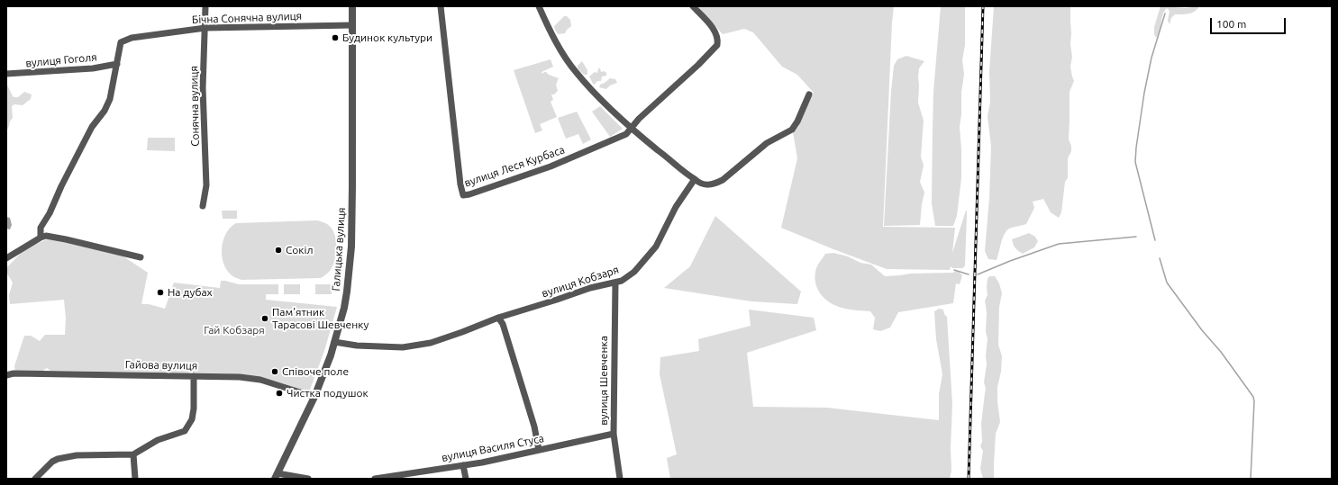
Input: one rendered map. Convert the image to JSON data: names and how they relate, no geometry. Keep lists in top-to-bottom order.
{
  "streets": {
    "street": [
      "Бічна Сонячна вулиця",
      "вулиця Гоголя",
      "Сонячна вулиця",
      "вулиця Леся Курбаса",
      "Галицька вулиця",
      "вулиця Кобзаря",
      "Гайова вулиця",
      "вулиця Шевченка",
      "вулиця Василя Стуса"
    ]
  },
  "crossings": [
    ["Бічна Сонячна вулиця", "вулиця Гоголя"],
    ["Бічна Сонячна вулиця", "Сонячна вулиця"],
    ["Бічна Сонячна вулиця", "Галицька вулиця"],
    ["Галицька вулиця", "вулиця Кобзаря"],
    ["Галицька вулиця", "Гайова вулиця"],
    ["вулиця Кобзаря", "вулиця Шевченка"],
    ["вулиця Шевченка", "вулиця Василя Стуса"]
  ],
  "parks": ["Гай Кобзаря"],
  "places": [
    "Будинок культури",
    "Сокіл",
    "На дубах",
    "Пам'ятник Тарасові Шевченку",
    "Співоче поле",
    "Чистка подушок"
  ],
  "scale_bar": "100 m"
}
